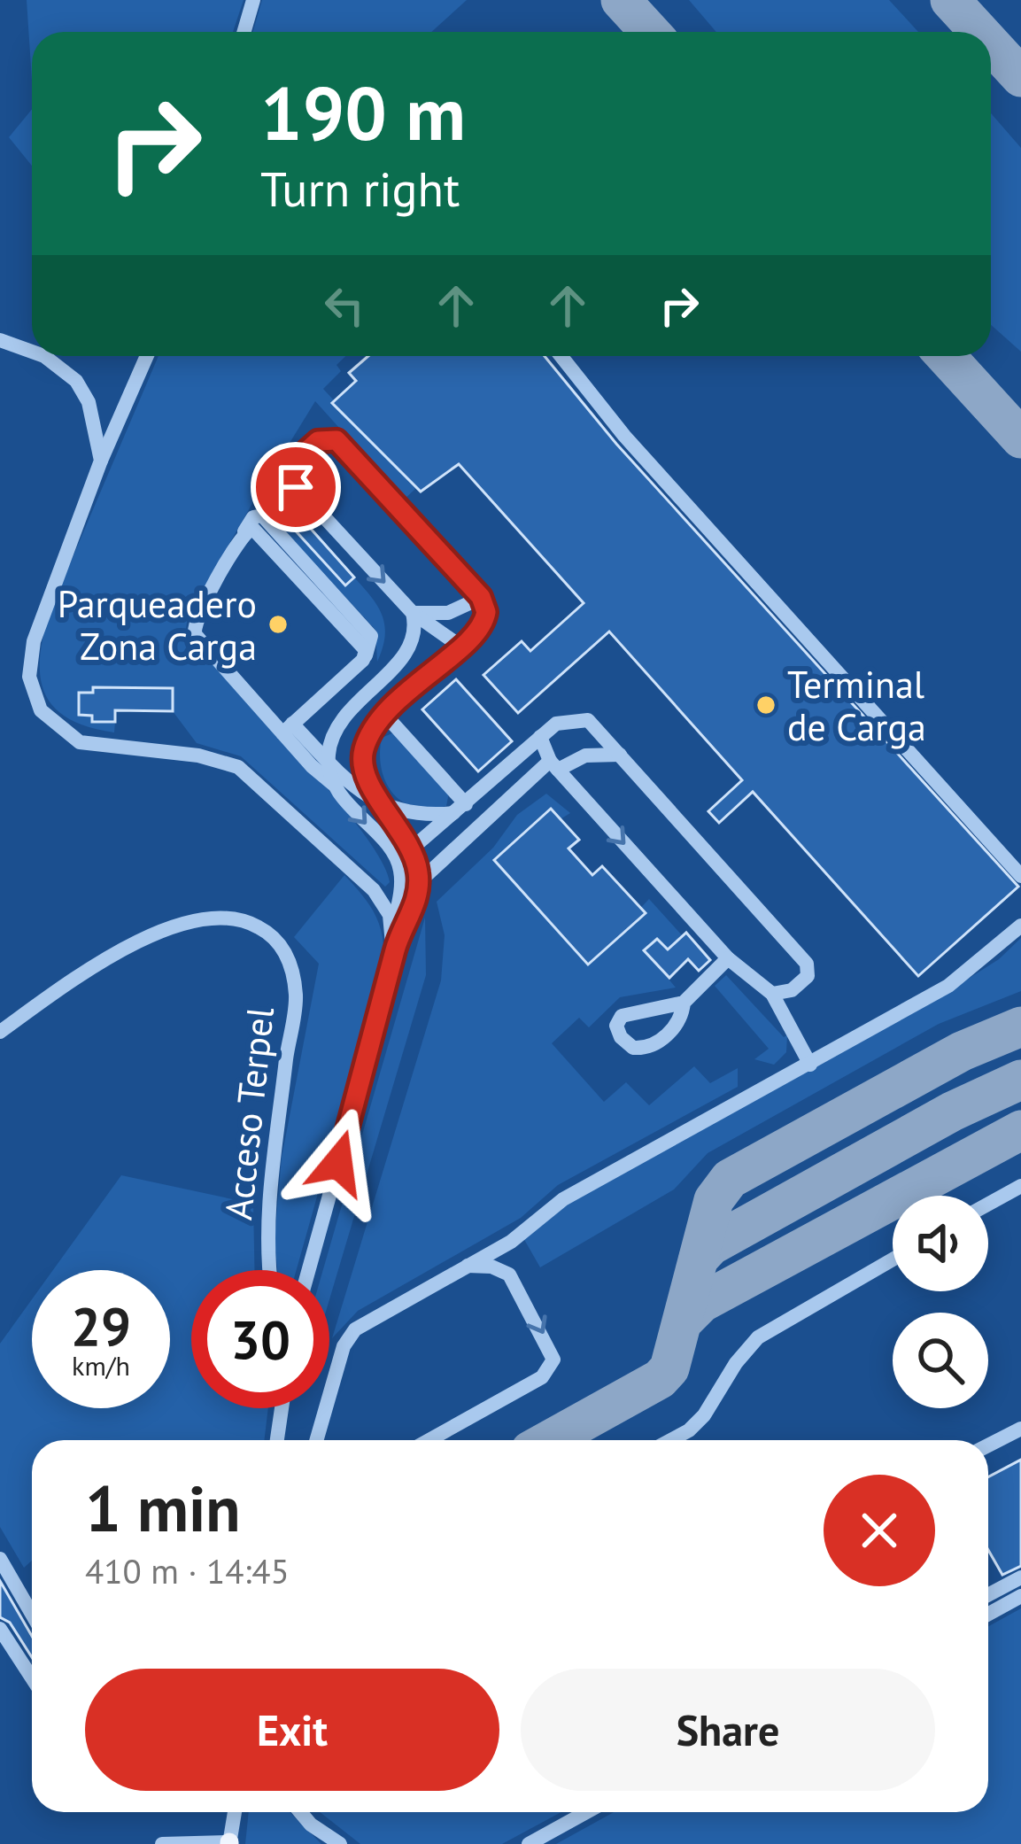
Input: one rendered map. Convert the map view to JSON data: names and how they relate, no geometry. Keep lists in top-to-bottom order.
{
  "streets": {
    "street": ["Acceso Terpel"]
  },
  "places": ["Parqueadero Zona Carga", "Terminal de Carga"],
  "page": {
    "turn": ["190 m", "Turn right"],
    "speed": "29 km/h",
    "limit": "30",
    "heading": ["1 min", "410 m · 14:45"],
    "buttons": ["Exit", "Share"]
  }
}
